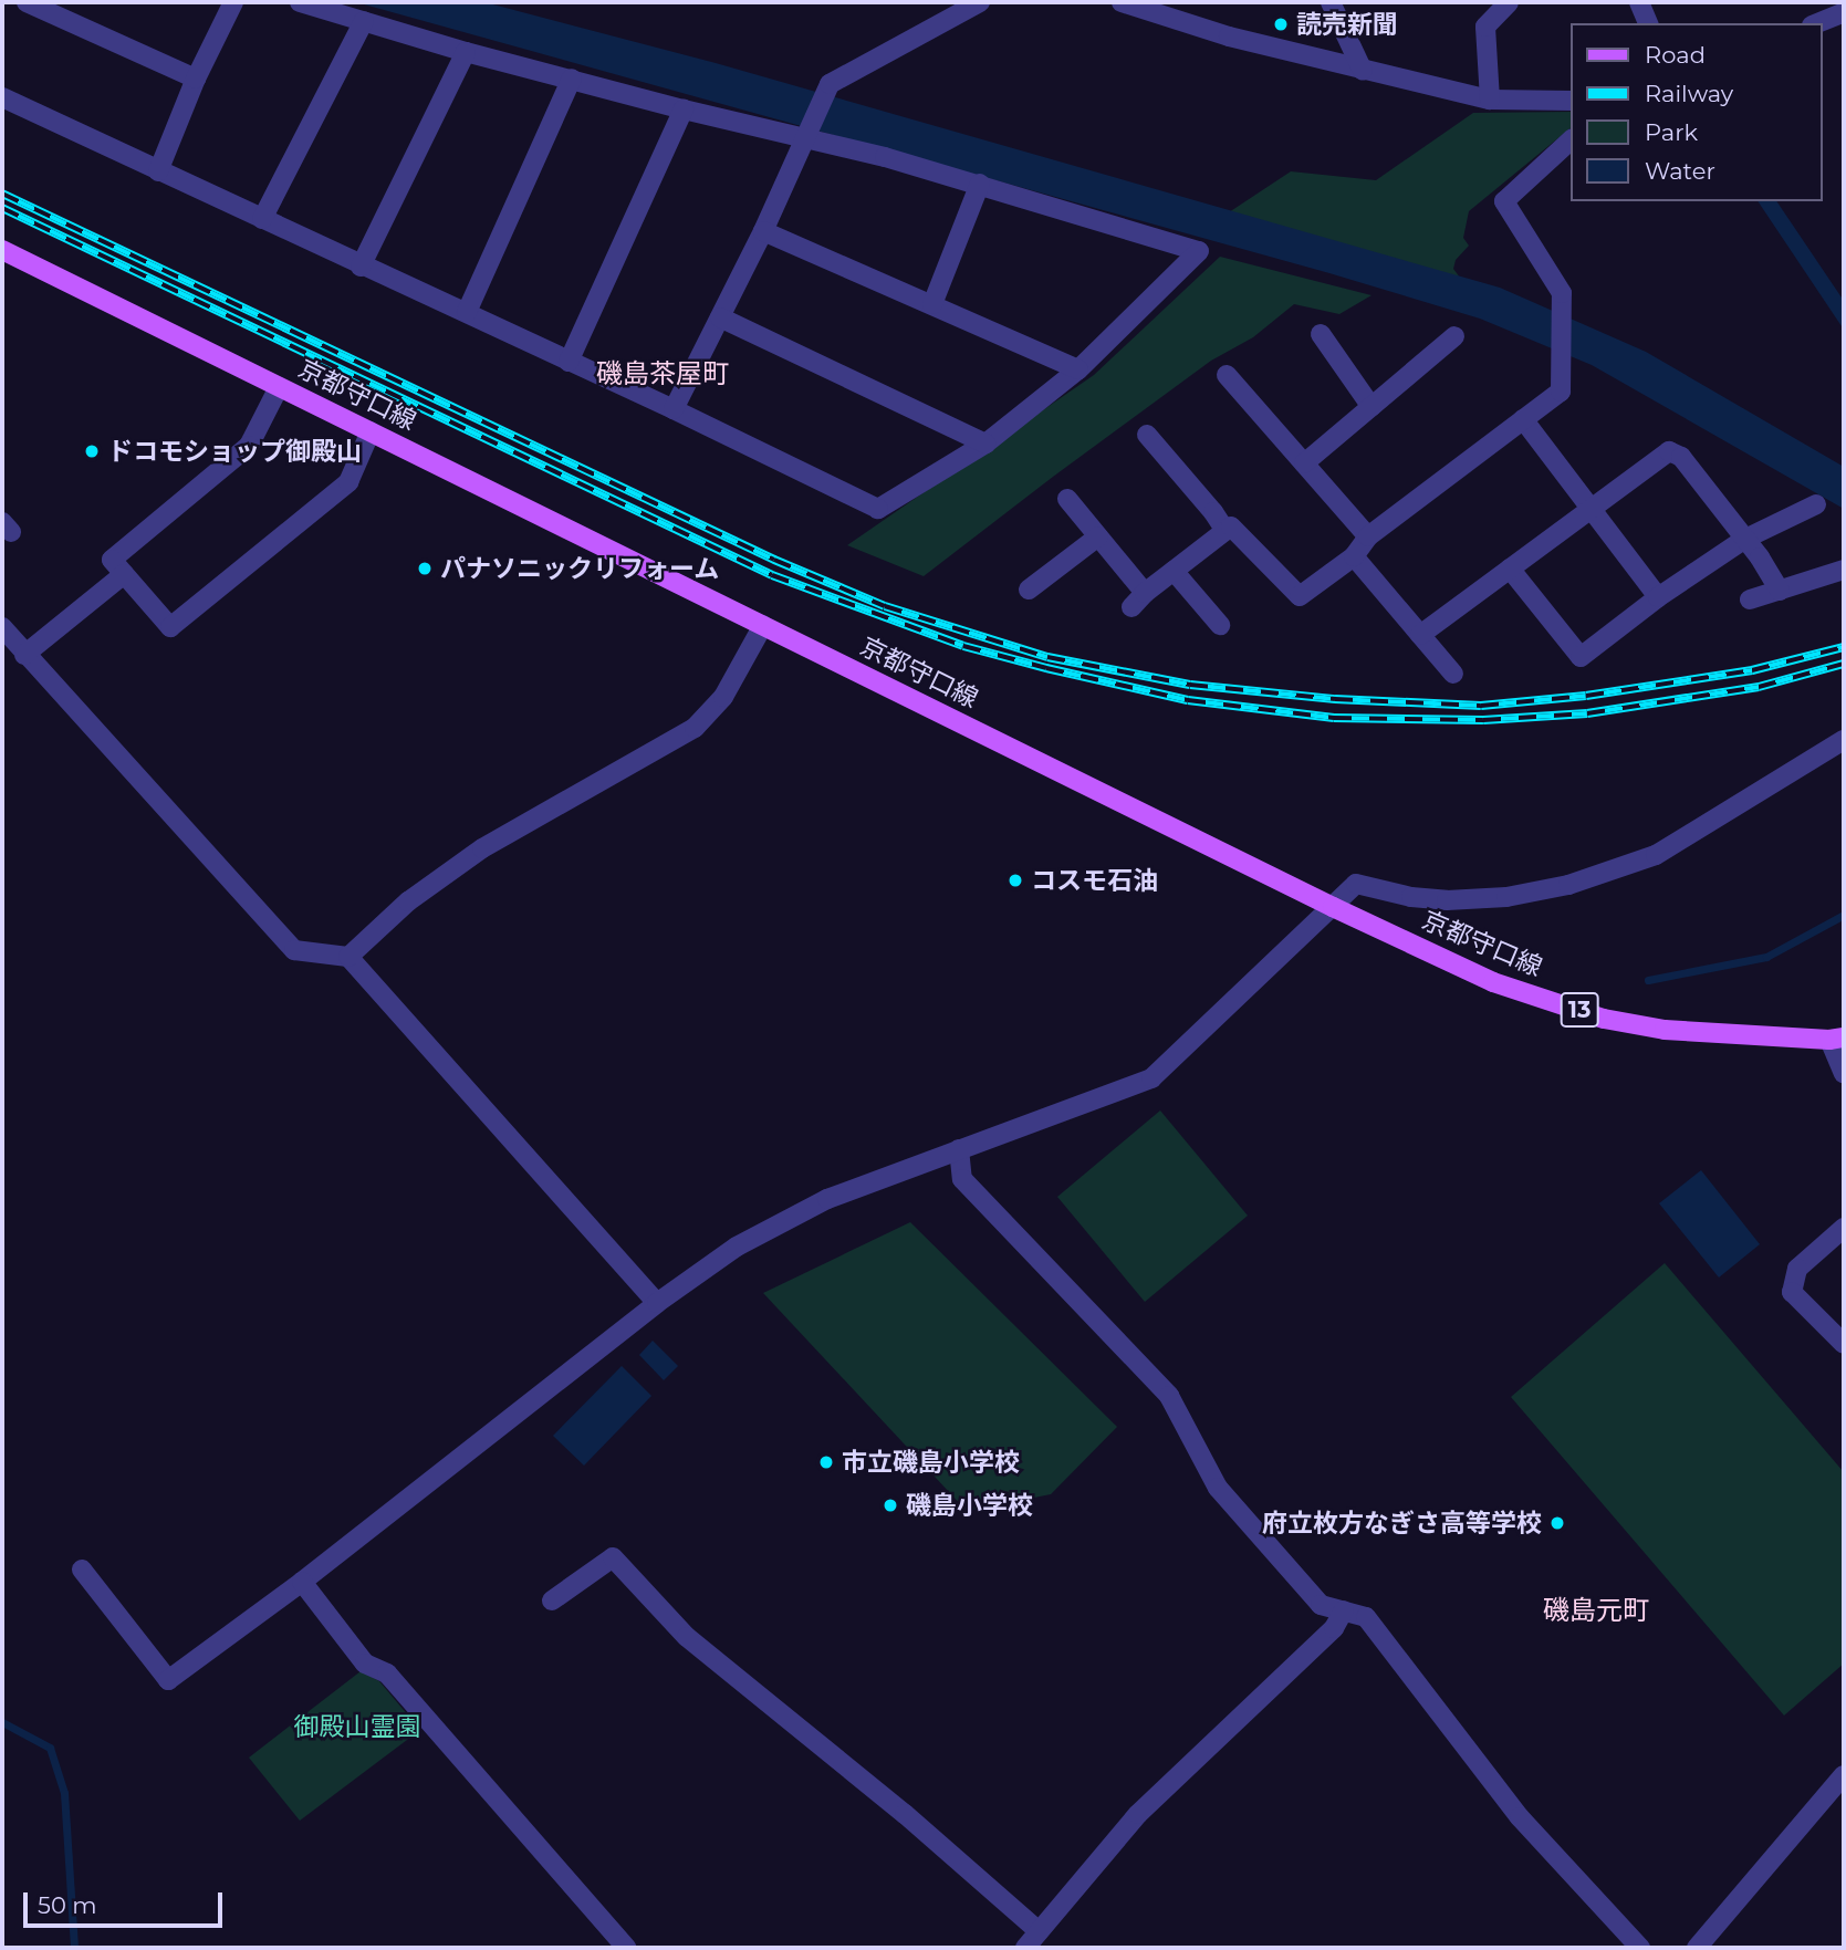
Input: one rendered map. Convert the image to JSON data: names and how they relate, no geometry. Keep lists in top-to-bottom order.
{
  "streets": {
    "main road": ["京都守口線", "13"]
  },
  "districts": ["磯島茶屋町", "磯島元町"],
  "parks": ["御殿山霊園"],
  "places": [
    "読売新聞",
    "ドコモショップ御殿山",
    "パナソニックリフォーム",
    "コスモ石油",
    "市立磯島小学校",
    "磯島小学校",
    "府立枚方なぎさ高等学校"
  ],
  "legend": [
    "Road",
    "Railway",
    "Park",
    "Water"
  ],
  "scale_bar": "50 m"
}
